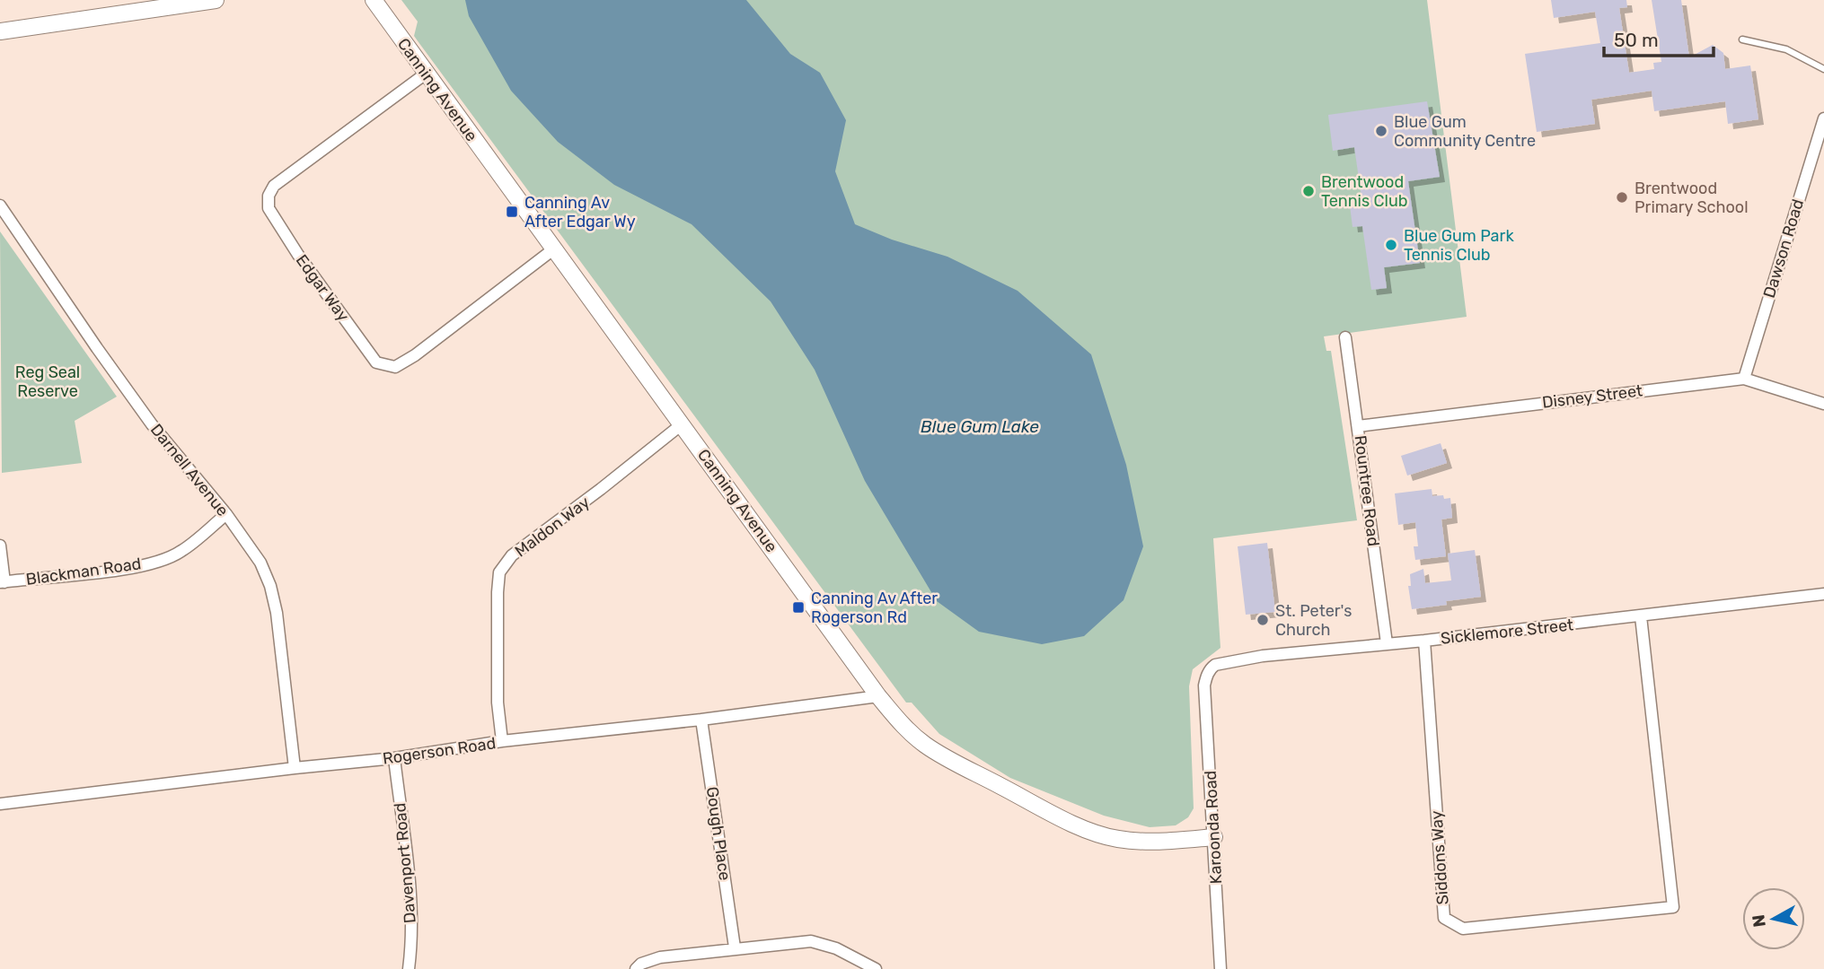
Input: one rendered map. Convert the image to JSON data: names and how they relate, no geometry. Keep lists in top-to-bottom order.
{
  "streets": {
    "street": [
      "Canning Avenue",
      "Dawson Road",
      "Edgar Way",
      "Disney Street",
      "Darnell Avenue",
      "Rountree Road",
      "Maldon Way",
      "Blackman Road",
      "Sicklemore Street",
      "Rogerson Road",
      "Karoonda Road",
      "Gough Place",
      "Siddons Way",
      "Davenport Road"
    ]
  },
  "crossings": [
    ["Canning Avenue", "Edgar Way"],
    ["Canning Avenue", "Maldon Way"],
    ["Canning Avenue", "Rogerson Road"],
    ["Canning Avenue", "Karoonda Road"],
    ["Dawson Road", "Disney Street"],
    ["Disney Street", "Rountree Road"],
    ["Darnell Avenue", "Blackman Road"],
    ["Darnell Avenue", "Rogerson Road"],
    ["Rountree Road", "Sicklemore Street"],
    ["Maldon Way", "Rogerson Road"],
    ["Sicklemore Street", "Karoonda Road"],
    ["Sicklemore Street", "Siddons Way"],
    ["Rogerson Road", "Gough Place"],
    ["Rogerson Road", "Davenport Road"]
  ],
  "water": ["Blue Gum Lake"],
  "parks": ["Reg Seal Reserve"],
  "places": {
    "other": [
      "Blue Gum Community Centre",
      "Brentwood Tennis Club",
      "Brentwood Primary School",
      "Blue Gum Park Tennis Club",
      "St. Peter's Church"
    ],
    "transit": ["Canning Av After Edgar Wy", "Canning Av After Rogerson Rd"]
  },
  "scale_bar": "50 m",
  "north": "left"
}
